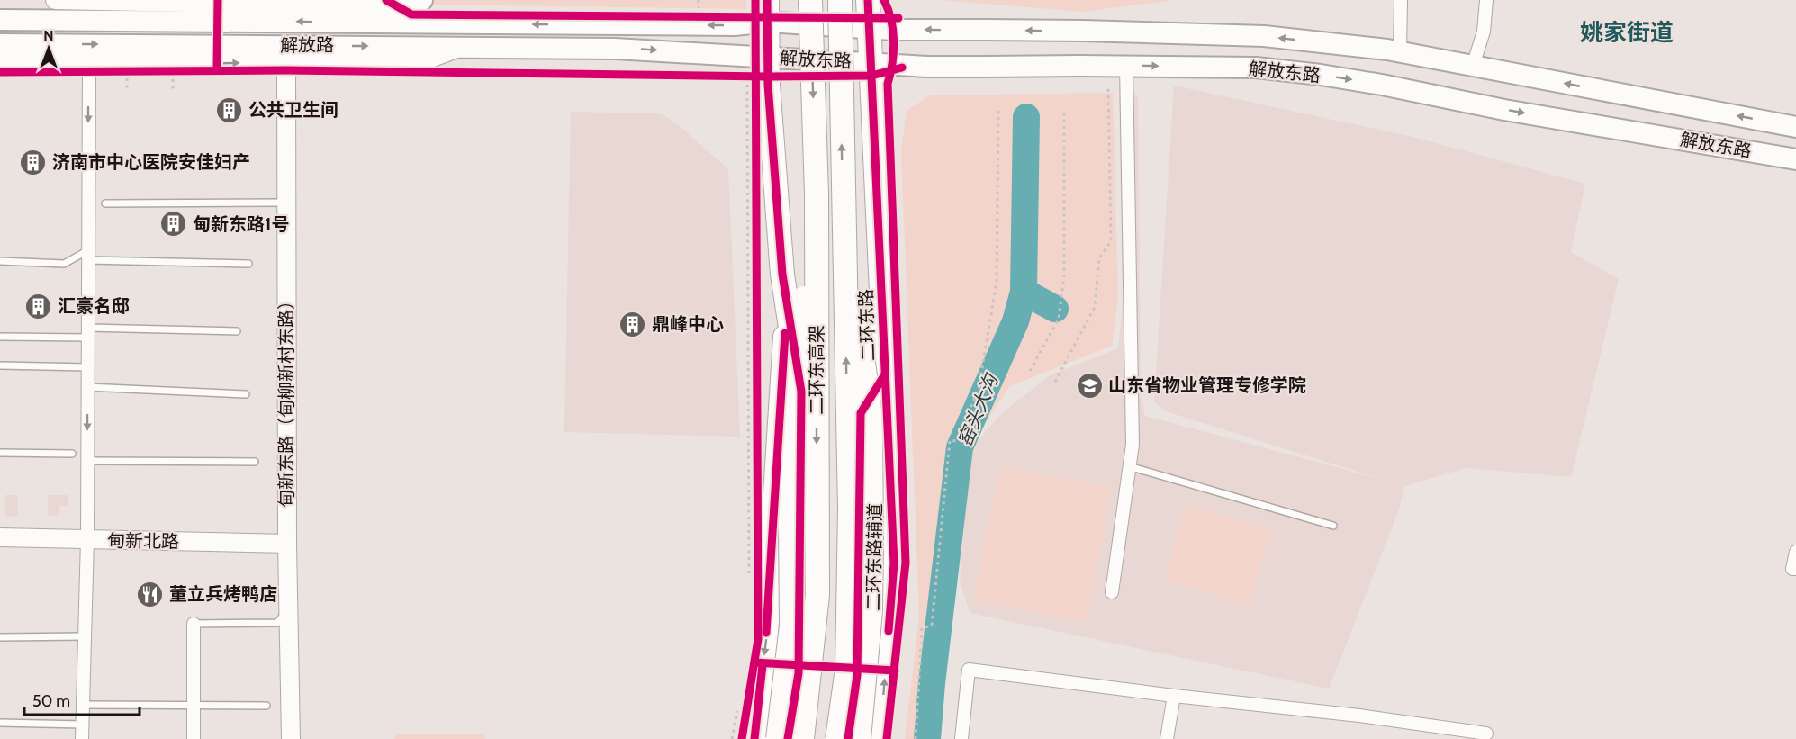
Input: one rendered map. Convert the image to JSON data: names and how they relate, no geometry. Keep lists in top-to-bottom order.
{
  "streets": {
    "highway": ["二环东路", "二环东高架", "二环东路辅道"],
    "main road": ["解放路", "解放东路"],
    "street": ["甸新东路（甸柳新村东路）", "甸新北路"]
  },
  "crossings": [
    ["解放路", "解放东路"],
    ["解放东路", "二环东路"],
    ["二环东路", "二环东路辅道"],
    ["甸新东路（甸柳新村东路）", "甸新北路"]
  ],
  "districts": ["姚家街道"],
  "water": ["窑头大沟"],
  "places": {
    "building": [
      "公共卫生间",
      "济南市中心医院安佳妇产",
      "甸新东路1号",
      "汇豪名邸",
      "鼎峰中心"
    ],
    "school or university": ["山东省物业管理专修学院"],
    "restaurant": ["董立兵烤鸭店"]
  },
  "scale_bar": "50 m",
  "north": "top"
}
